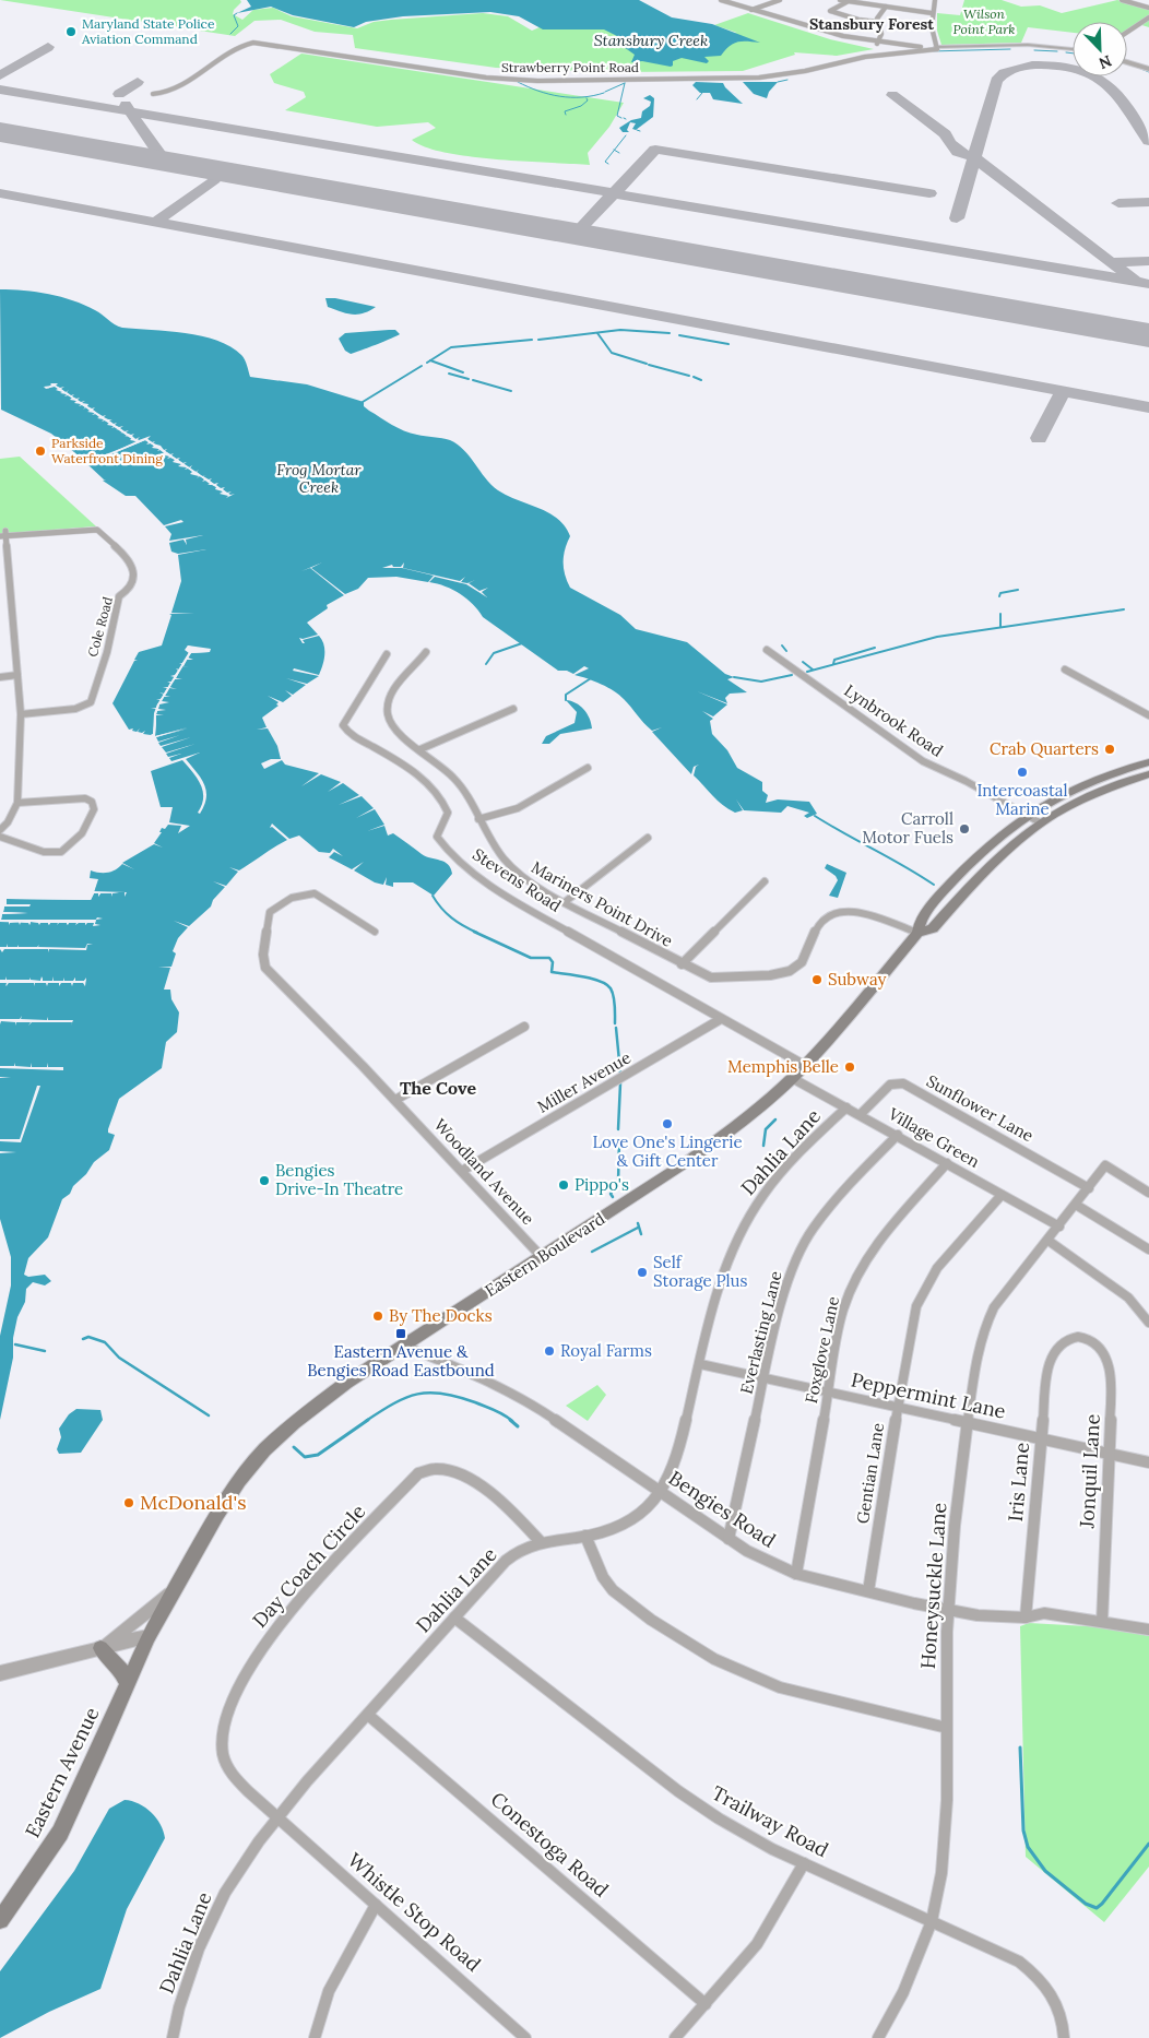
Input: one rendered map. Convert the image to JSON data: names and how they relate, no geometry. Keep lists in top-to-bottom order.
{
  "streets": {
    "main road": ["Eastern Boulevard", "Eastern Avenue"],
    "street": [
      "Strawberry Point Road",
      "Cole Road",
      "Lynbrook Road",
      "Stevens Road",
      "Mariners Point Drive",
      "Miller Avenue",
      "Sunflower Lane",
      "Village Green",
      "Dahlia Lane",
      "Woodland Avenue",
      "Everlasting Lane",
      "Foxglove Lane",
      "Peppermint Lane",
      "Jonquil Lane",
      "Gentian Lane",
      "Iris Lane",
      "Bengies Road",
      "Day Coach Circle",
      "Honeysuckle Lane",
      "Trailway Road",
      "Conestoga Road",
      "Whistle Stop Road"
    ]
  },
  "crossings": [
    ["Lynbrook Road", "Eastern Boulevard"],
    ["Stevens Road", "Miller Avenue"],
    ["Stevens Road", "Eastern Boulevard"],
    ["Mariners Point Drive", "Eastern Boulevard"],
    ["Miller Avenue", "Woodland Avenue"],
    ["Sunflower Lane", "Village Green"],
    ["Sunflower Lane", "Honeysuckle Lane"],
    ["Village Green", "Dahlia Lane"],
    ["Village Green", "Eastern Boulevard"],
    ["Village Green", "Everlasting Lane"],
    ["Village Green", "Foxglove Lane"],
    ["Village Green", "Gentian Lane"],
    ["Village Green", "Honeysuckle Lane"],
    ["Dahlia Lane", "Peppermint Lane"],
    ["Dahlia Lane", "Bengies Road"],
    ["Dahlia Lane", "Day Coach Circle"],
    ["Dahlia Lane", "Trailway Road"],
    ["Dahlia Lane", "Conestoga Road"],
    ["Dahlia Lane", "Whistle Stop Road"],
    ["Woodland Avenue", "Eastern Boulevard"],
    ["Eastern Boulevard", "Bengies Road"],
    ["Eastern Boulevard", "Eastern Avenue"],
    ["Everlasting Lane", "Peppermint Lane"],
    ["Everlasting Lane", "Bengies Road"],
    ["Foxglove Lane", "Peppermint Lane"],
    ["Foxglove Lane", "Bengies Road"],
    ["Peppermint Lane", "Jonquil Lane"],
    ["Peppermint Lane", "Gentian Lane"],
    ["Peppermint Lane", "Iris Lane"],
    ["Peppermint Lane", "Honeysuckle Lane"],
    ["Jonquil Lane", "Iris Lane"],
    ["Jonquil Lane", "Bengies Road"],
    ["Gentian Lane", "Bengies Road"],
    ["Iris Lane", "Bengies Road"],
    ["Bengies Road", "Honeysuckle Lane"],
    ["Day Coach Circle", "Whistle Stop Road"],
    ["Honeysuckle Lane", "Trailway Road"]
  ],
  "districts": ["Stansbury Forest", "The Cove"],
  "water": ["Stansbury Creek", "Frog Mortar Creek"],
  "parks": ["Wilson Point Park"],
  "places": {
    "other": [
      "Maryland State Police Aviation Command",
      "Parkside Waterfront Dining",
      "Crab Quarters",
      "Intercoastal Marine",
      "Carroll Motor Fuels",
      "Subway",
      "Memphis Belle",
      "Love One's Lingerie & Gift Center",
      "Bengies Drive-In Theatre",
      "Pippo's",
      "Self Storage Plus",
      "By The Docks",
      "Royal Farms",
      "McDonald's"
    ],
    "transit": ["Eastern Avenue & Bengies Road Eastbound"]
  },
  "north": "bottom right"
}
